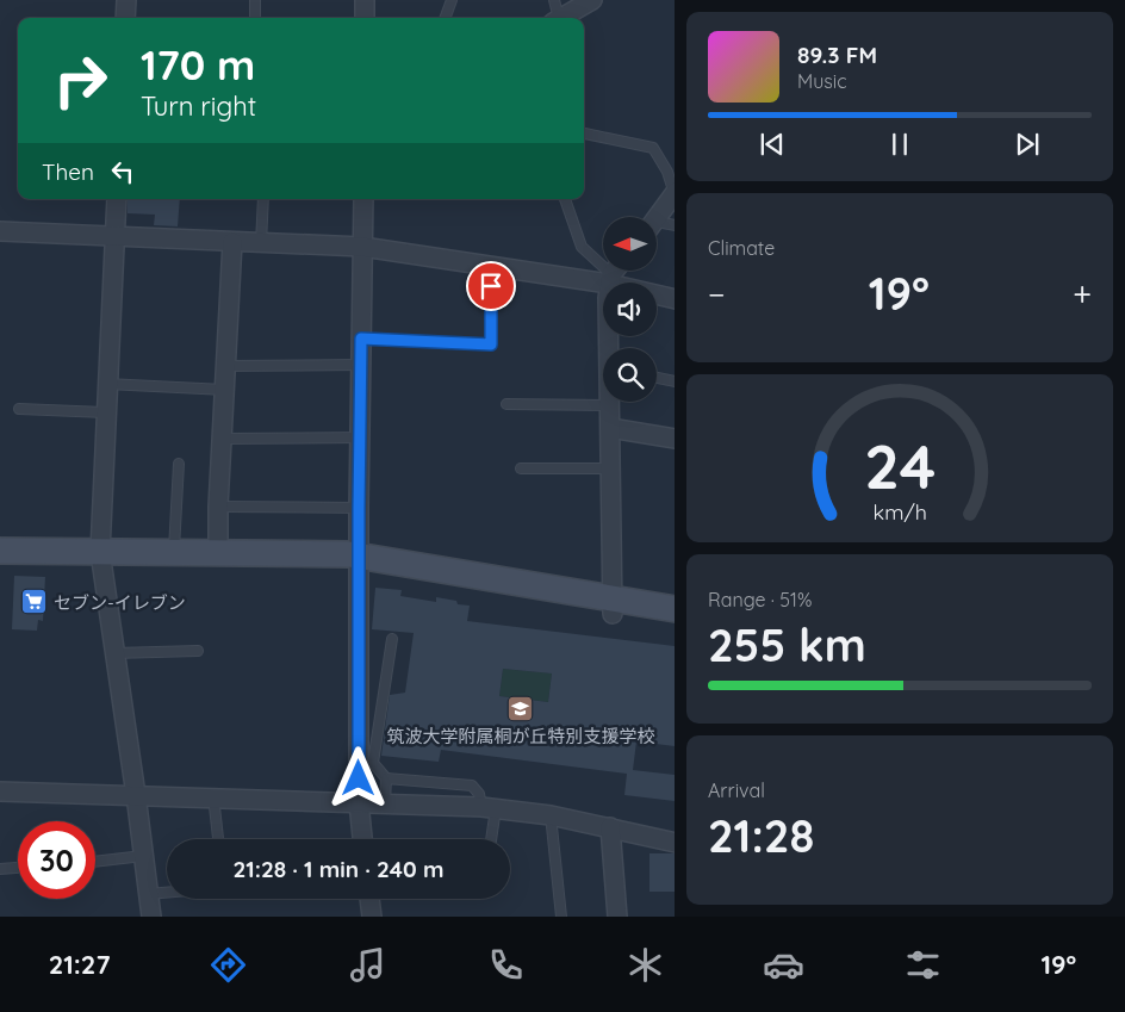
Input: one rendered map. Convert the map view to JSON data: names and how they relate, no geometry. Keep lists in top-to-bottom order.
{
  "places": {
    "supermarket": ["セブン-イレブン"],
    "school or university": ["筑波大学附属桐が丘特別支援学校"]
  },
  "north": "left",
  "page": {
    "turn": ["170 m", "Turn right"],
    "song": ["89.3 FM", "Music"],
    "then": "Then",
    "tile": [
      "Climate",
      ["Range · 51%", "255 km"],
      ["Arrival", "21:28"]
    ],
    "heat": ["−", "19°", "+"],
    "limit": "30",
    "trip": "21:28 · 1 min · 240 m",
    "tabs": ["21:27", "19°"],
    "gauge": ["24", "km/h"]
  }
}
